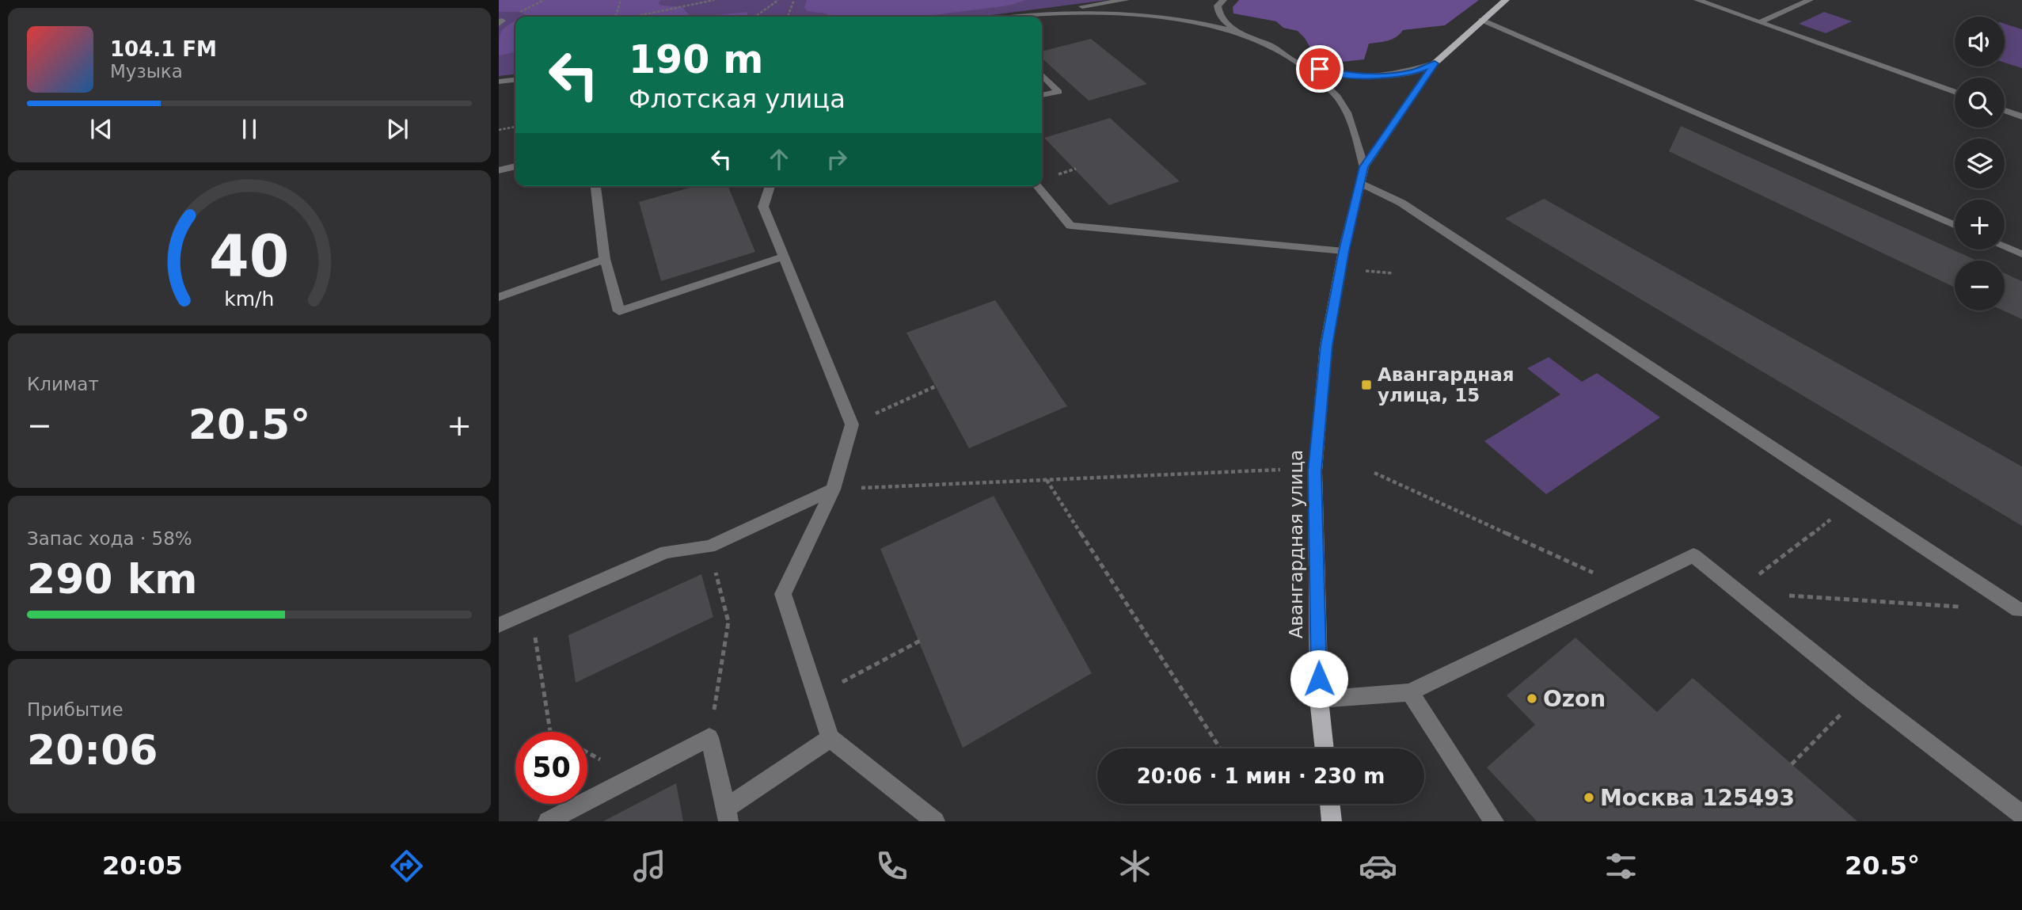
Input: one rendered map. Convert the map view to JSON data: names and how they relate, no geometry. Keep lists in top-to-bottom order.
{
  "streets": {
    "main road": ["Авангардная улица"]
  },
  "places": {
    "transit": ["Авангардная улица, 15"],
    "other": ["Ozon", "Москва 125493"]
  },
  "page": {
    "map_buttons": ["+", "−"],
    "turn": ["190 m", "Флотская улица"],
    "song": ["104.1 FM", "Музыка"],
    "tile": [
      "Климат",
      ["Запас хода · 58%", "290 km"],
      ["Прибытие", "20:06"]
    ],
    "heat": ["−", "20.5°", "+"],
    "limit": "50",
    "trip": "20:06 · 1 мин · 230 m",
    "tabs": ["20:05", "20.5°"],
    "gauge": ["40", "km/h"]
  }
}
